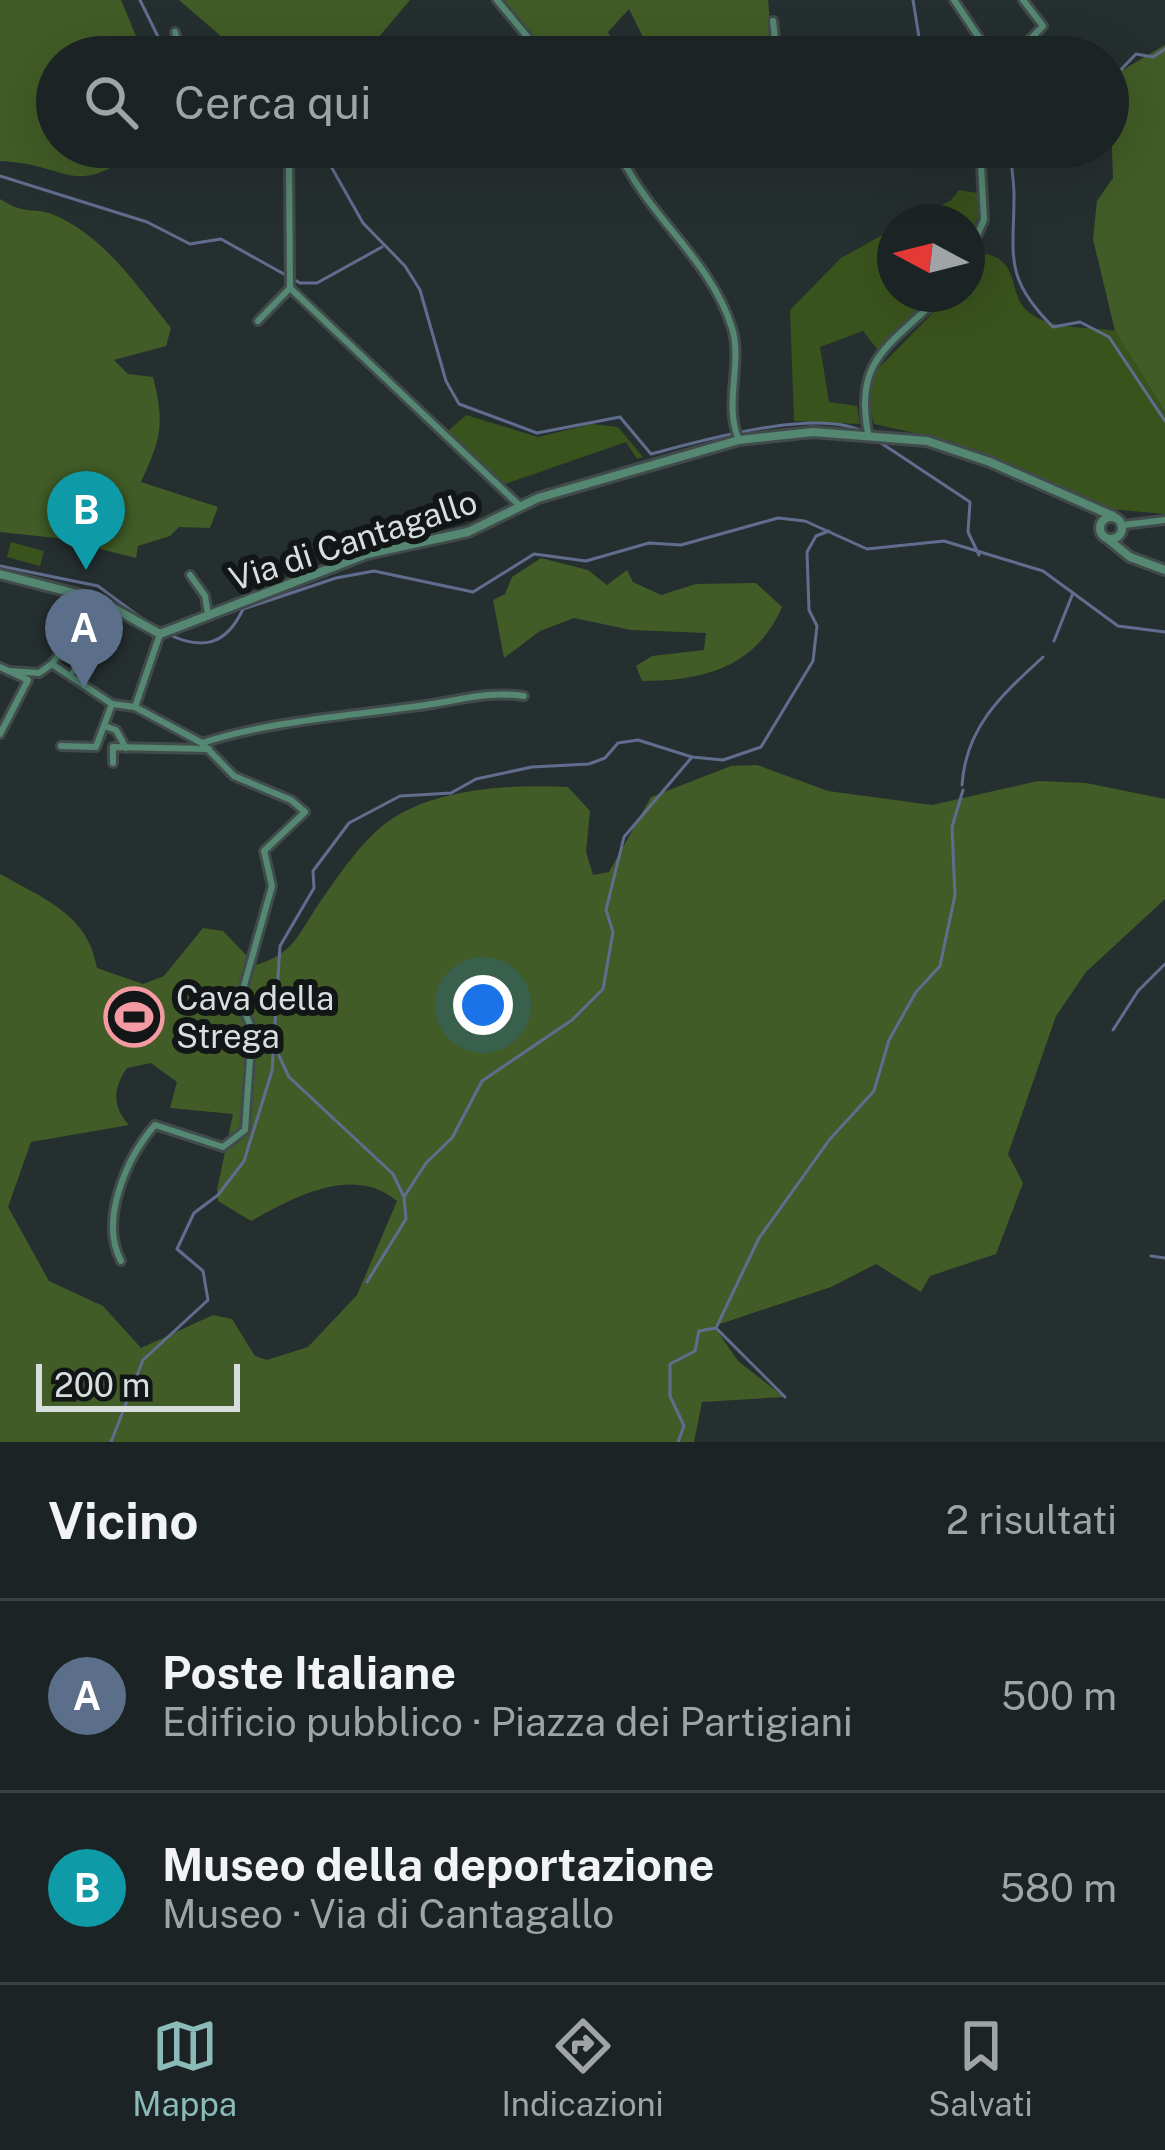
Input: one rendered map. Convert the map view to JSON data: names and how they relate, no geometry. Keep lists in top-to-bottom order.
{
  "streets": {
    "street": ["Via di Cantagallo"]
  },
  "places": {
    "sports": ["Cava della Strega"]
  },
  "scale_bar": "200 m",
  "north": "left",
  "page": {
    "search": "Cerca qui",
    "pins": ["B", "A"],
    "scale": "200 m",
    "heading": ["Vicino", "2 risultati"],
    "list": [
      {
        "mark": "A",
        "name": "Poste Italiane",
        "note": "Edificio pubblico · Piazza dei Partigiani",
        "value": "500 m"
      },
      {
        "mark": "B",
        "name": "Museo della deportazione",
        "note": "Museo · Via di Cantagallo",
        "value": "580 m"
      }
    ],
    "nav": ["Mappa", "Indicazioni", "Salvati"]
  }
}
